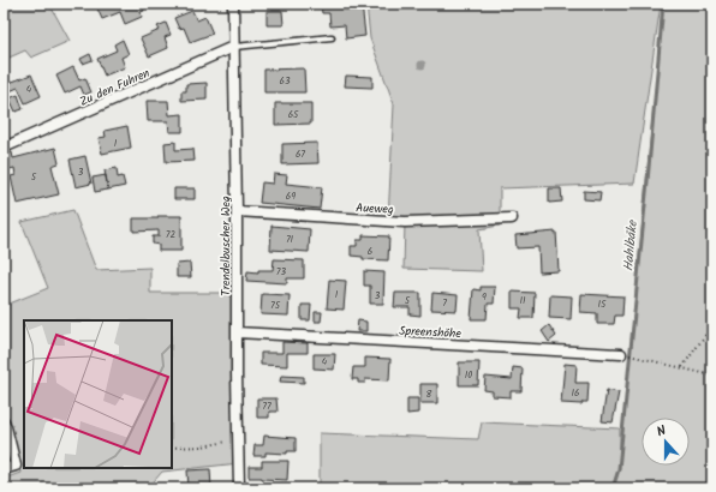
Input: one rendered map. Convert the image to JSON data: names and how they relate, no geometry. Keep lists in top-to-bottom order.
{
  "streets": {
    "street": [
      "Zu den Fuhren",
      "Aueweg",
      "Trendelbuscher Weg",
      "Spreenshöhe"
    ]
  },
  "crossings": [
    ["Zu den Fuhren", "Trendelbuscher Weg"],
    ["Aueweg", "Trendelbuscher Weg"],
    ["Trendelbuscher Weg", "Spreenshöhe"]
  ],
  "water": ["Hahlbäke"],
  "house_numbers": [
    "63",
    "4",
    "65",
    "1",
    "67",
    "3",
    "5",
    "69",
    "72",
    "71",
    "6",
    "73",
    "1",
    "3",
    "9",
    "5",
    "11",
    "7",
    "15",
    "75",
    "4",
    "10",
    "16",
    "8",
    "77"
  ],
  "north": "top"
}
